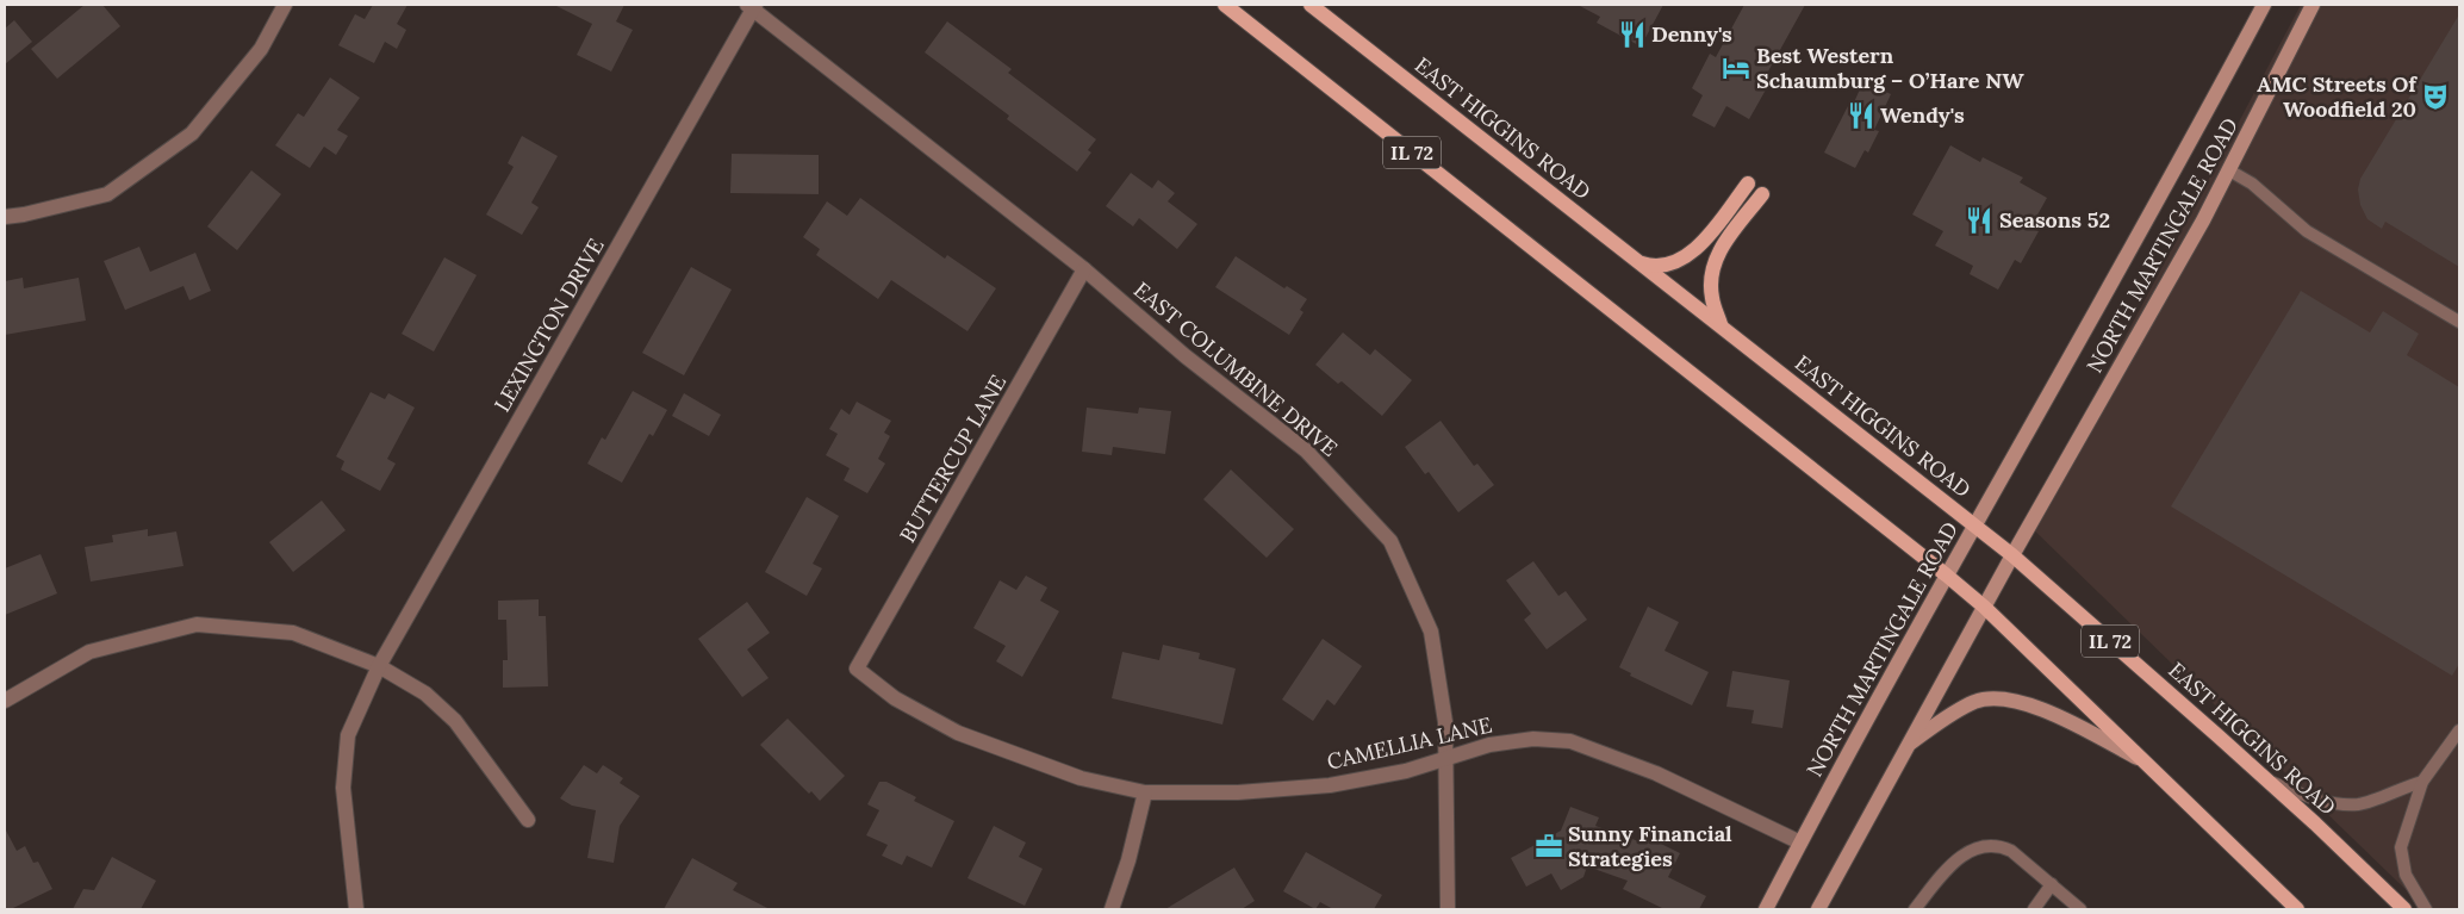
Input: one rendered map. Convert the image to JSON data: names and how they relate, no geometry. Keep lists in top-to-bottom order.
{
  "streets": {
    "main road": ["EAST HIGGINS ROAD", "IL 72"],
    "street": [
      "NORTH MARTINGALE ROAD",
      "LEXINGTON DRIVE",
      "EAST COLUMBINE DRIVE",
      "BUTTERCUP LANE",
      "CAMELLIA LANE"
    ]
  },
  "crossings": [
    ["EAST HIGGINS ROAD", "NORTH MARTINGALE ROAD"],
    ["IL 72", "NORTH MARTINGALE ROAD"],
    ["NORTH MARTINGALE ROAD", "CAMELLIA LANE"],
    ["LEXINGTON DRIVE", "EAST COLUMBINE DRIVE"],
    ["EAST COLUMBINE DRIVE", "BUTTERCUP LANE"],
    ["EAST COLUMBINE DRIVE", "CAMELLIA LANE"],
    ["BUTTERCUP LANE", "CAMELLIA LANE"]
  ],
  "places": {
    "restaurant": ["Denny's", "Wendy's", "Seasons 52"],
    "hotel": ["Best Western Schaumburg – O’Hare NW"],
    "theatre": ["AMC Streets Of Woodfield 20"],
    "office": ["Sunny Financial Strategies"]
  }
}
